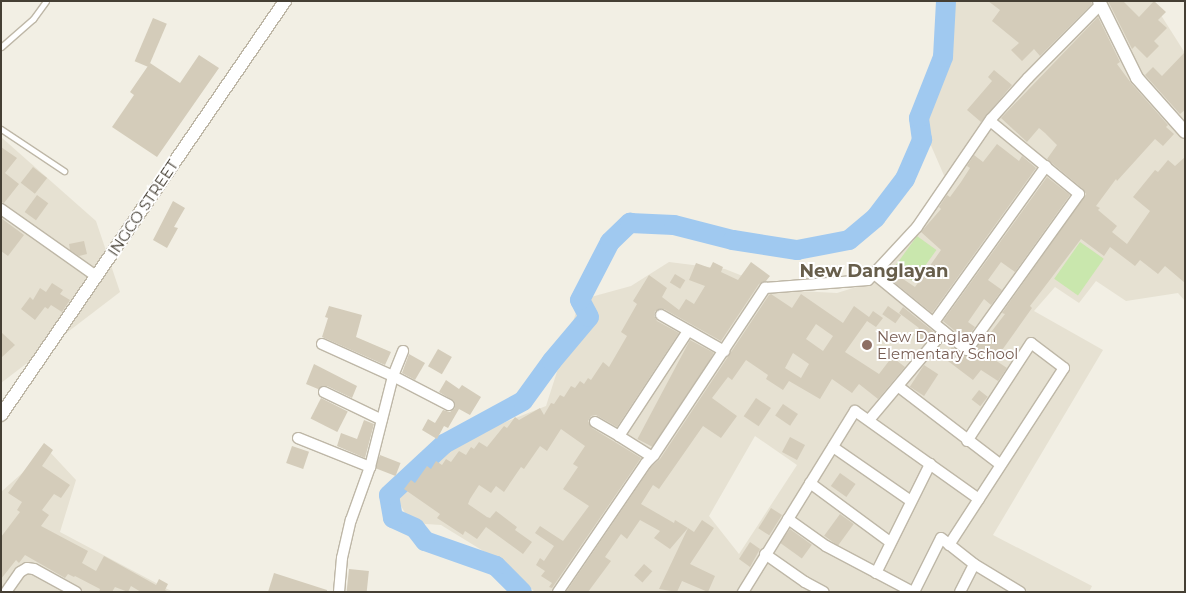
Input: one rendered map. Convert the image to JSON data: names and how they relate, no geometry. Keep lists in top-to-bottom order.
{
  "streets": {
    "street": ["INGCO STREET"]
  },
  "districts": ["New Danglayan"],
  "places": ["New Danglayan Elementary School"]
}
